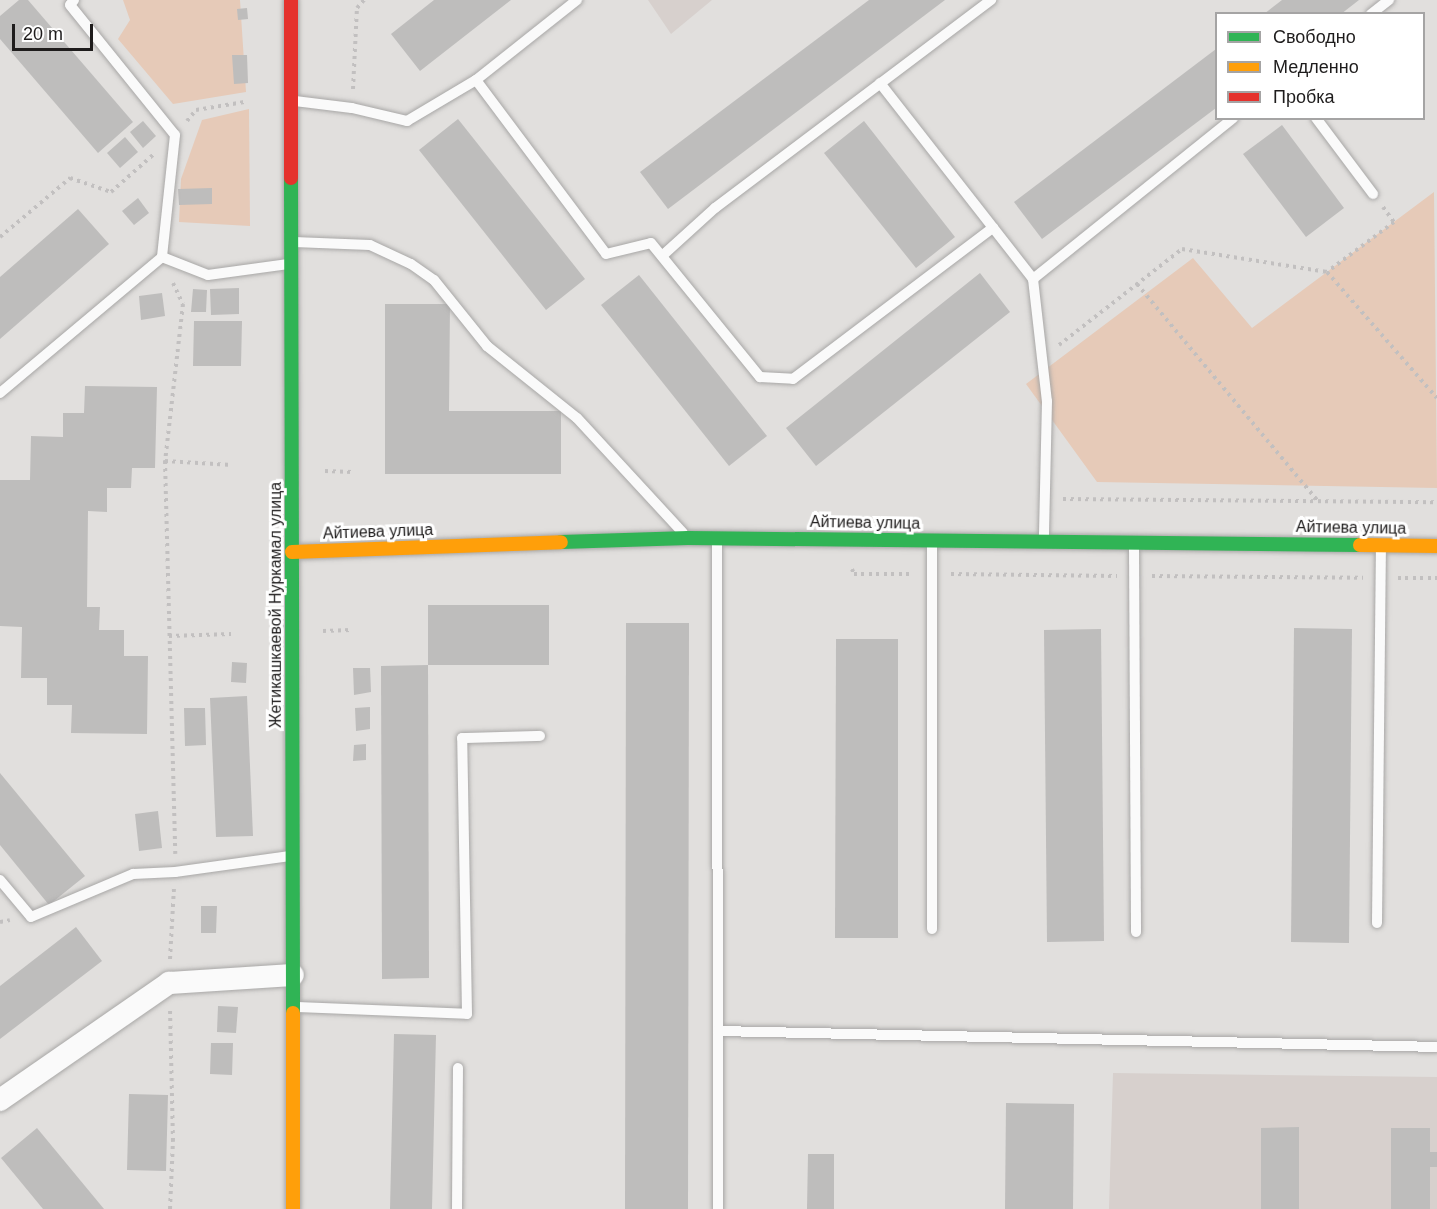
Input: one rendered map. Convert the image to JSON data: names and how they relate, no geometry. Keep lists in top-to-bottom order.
{
  "streets": {
    "street": ["Айтиева улица", "Жетикашкаевой Нуркамал улица"]
  },
  "crossings": [
    ["Айтиева улица", "Жетикашкаевой Нуркамал улица"]
  ],
  "legend": ["Свободно", "Медленно", "Пробка"],
  "scale_bar": "20 m"
}
